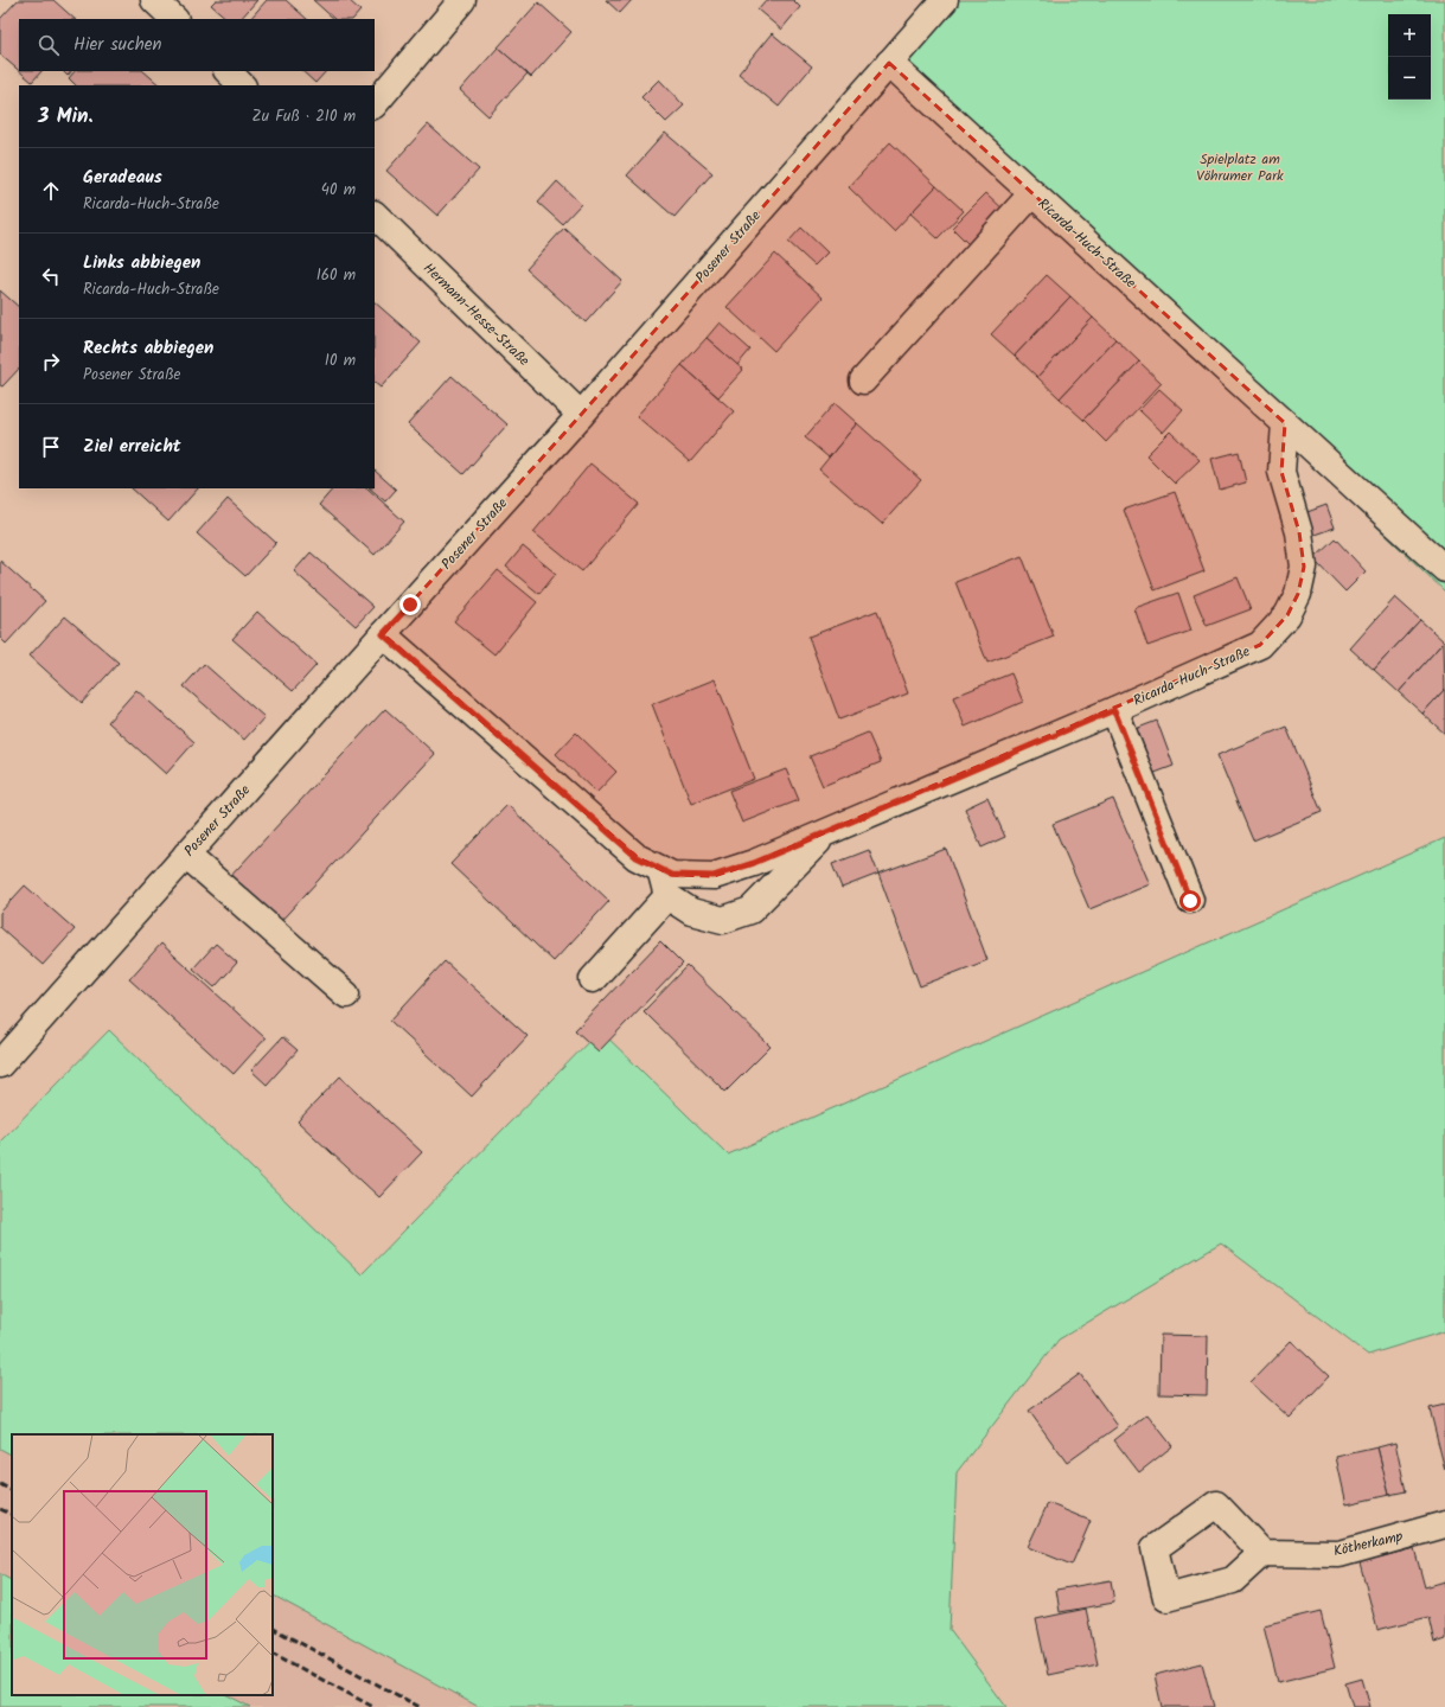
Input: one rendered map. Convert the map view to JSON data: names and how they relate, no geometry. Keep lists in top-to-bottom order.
{
  "streets": {
    "street": [
      "Ricarda-Huch-Straße",
      "Posener Straße",
      "Hermann-Hesse-Straße",
      "Kötherkamp"
    ]
  },
  "crossings": [
    ["Ricarda-Huch-Straße", "Posener Straße"],
    ["Posener Straße", "Hermann-Hesse-Straße"]
  ],
  "parks": ["Spielplatz am Vöhrumer Park"],
  "page": {
    "map_buttons": ["+", "−"],
    "search": "Hier suchen",
    "heading": ["3 Min.", "Zu Fuß · 210 m"],
    "list": [
      ["Geradeaus", "Ricarda-Huch-Straße", "40 m"],
      ["Links abbiegen", "Ricarda-Huch-Straße", "160 m"],
      ["Rechts abbiegen", "Posener Straße", "10 m"],
      "Ziel erreicht"
    ]
  }
}
